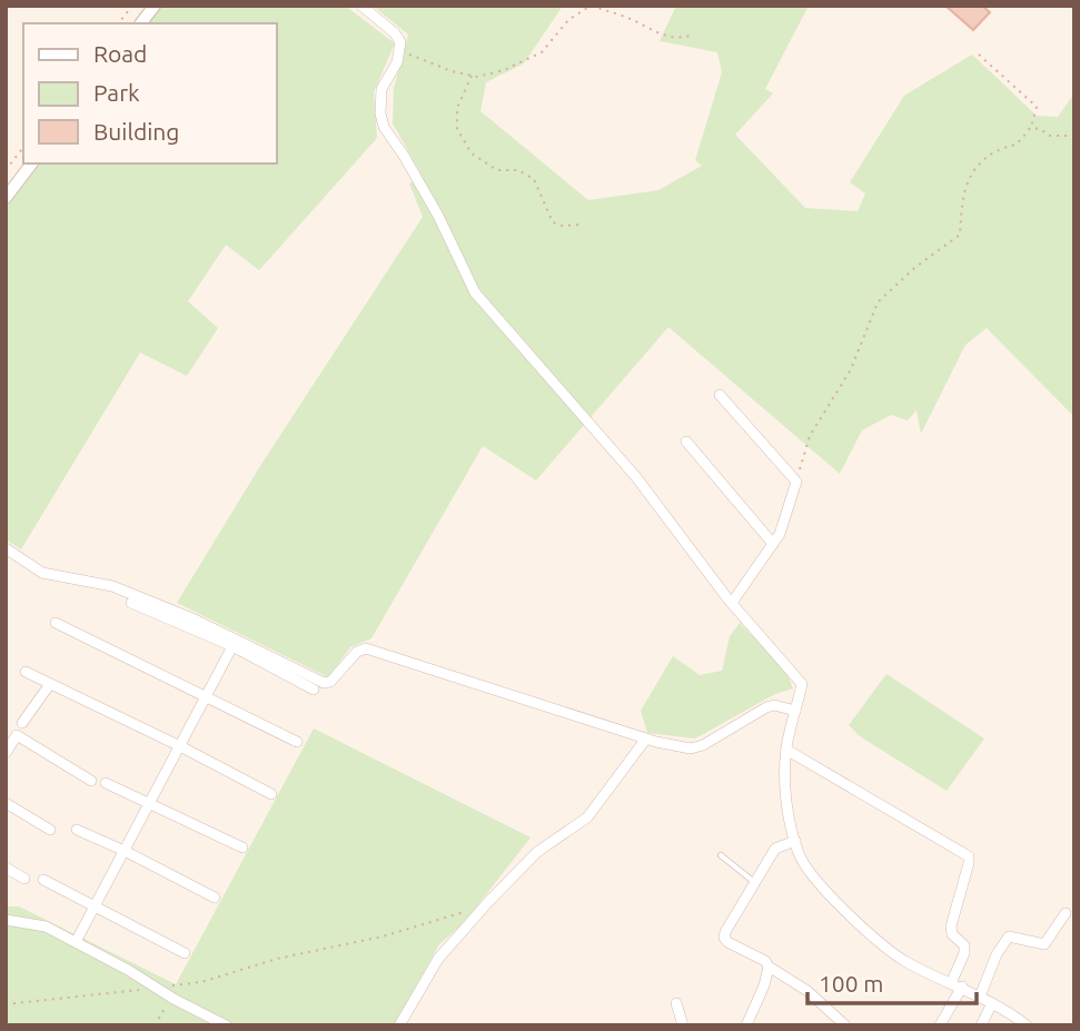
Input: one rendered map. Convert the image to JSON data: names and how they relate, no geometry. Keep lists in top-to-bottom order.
{
  "legend": ["Road", "Park", "Building"],
  "scale_bar": "100 m"
}
